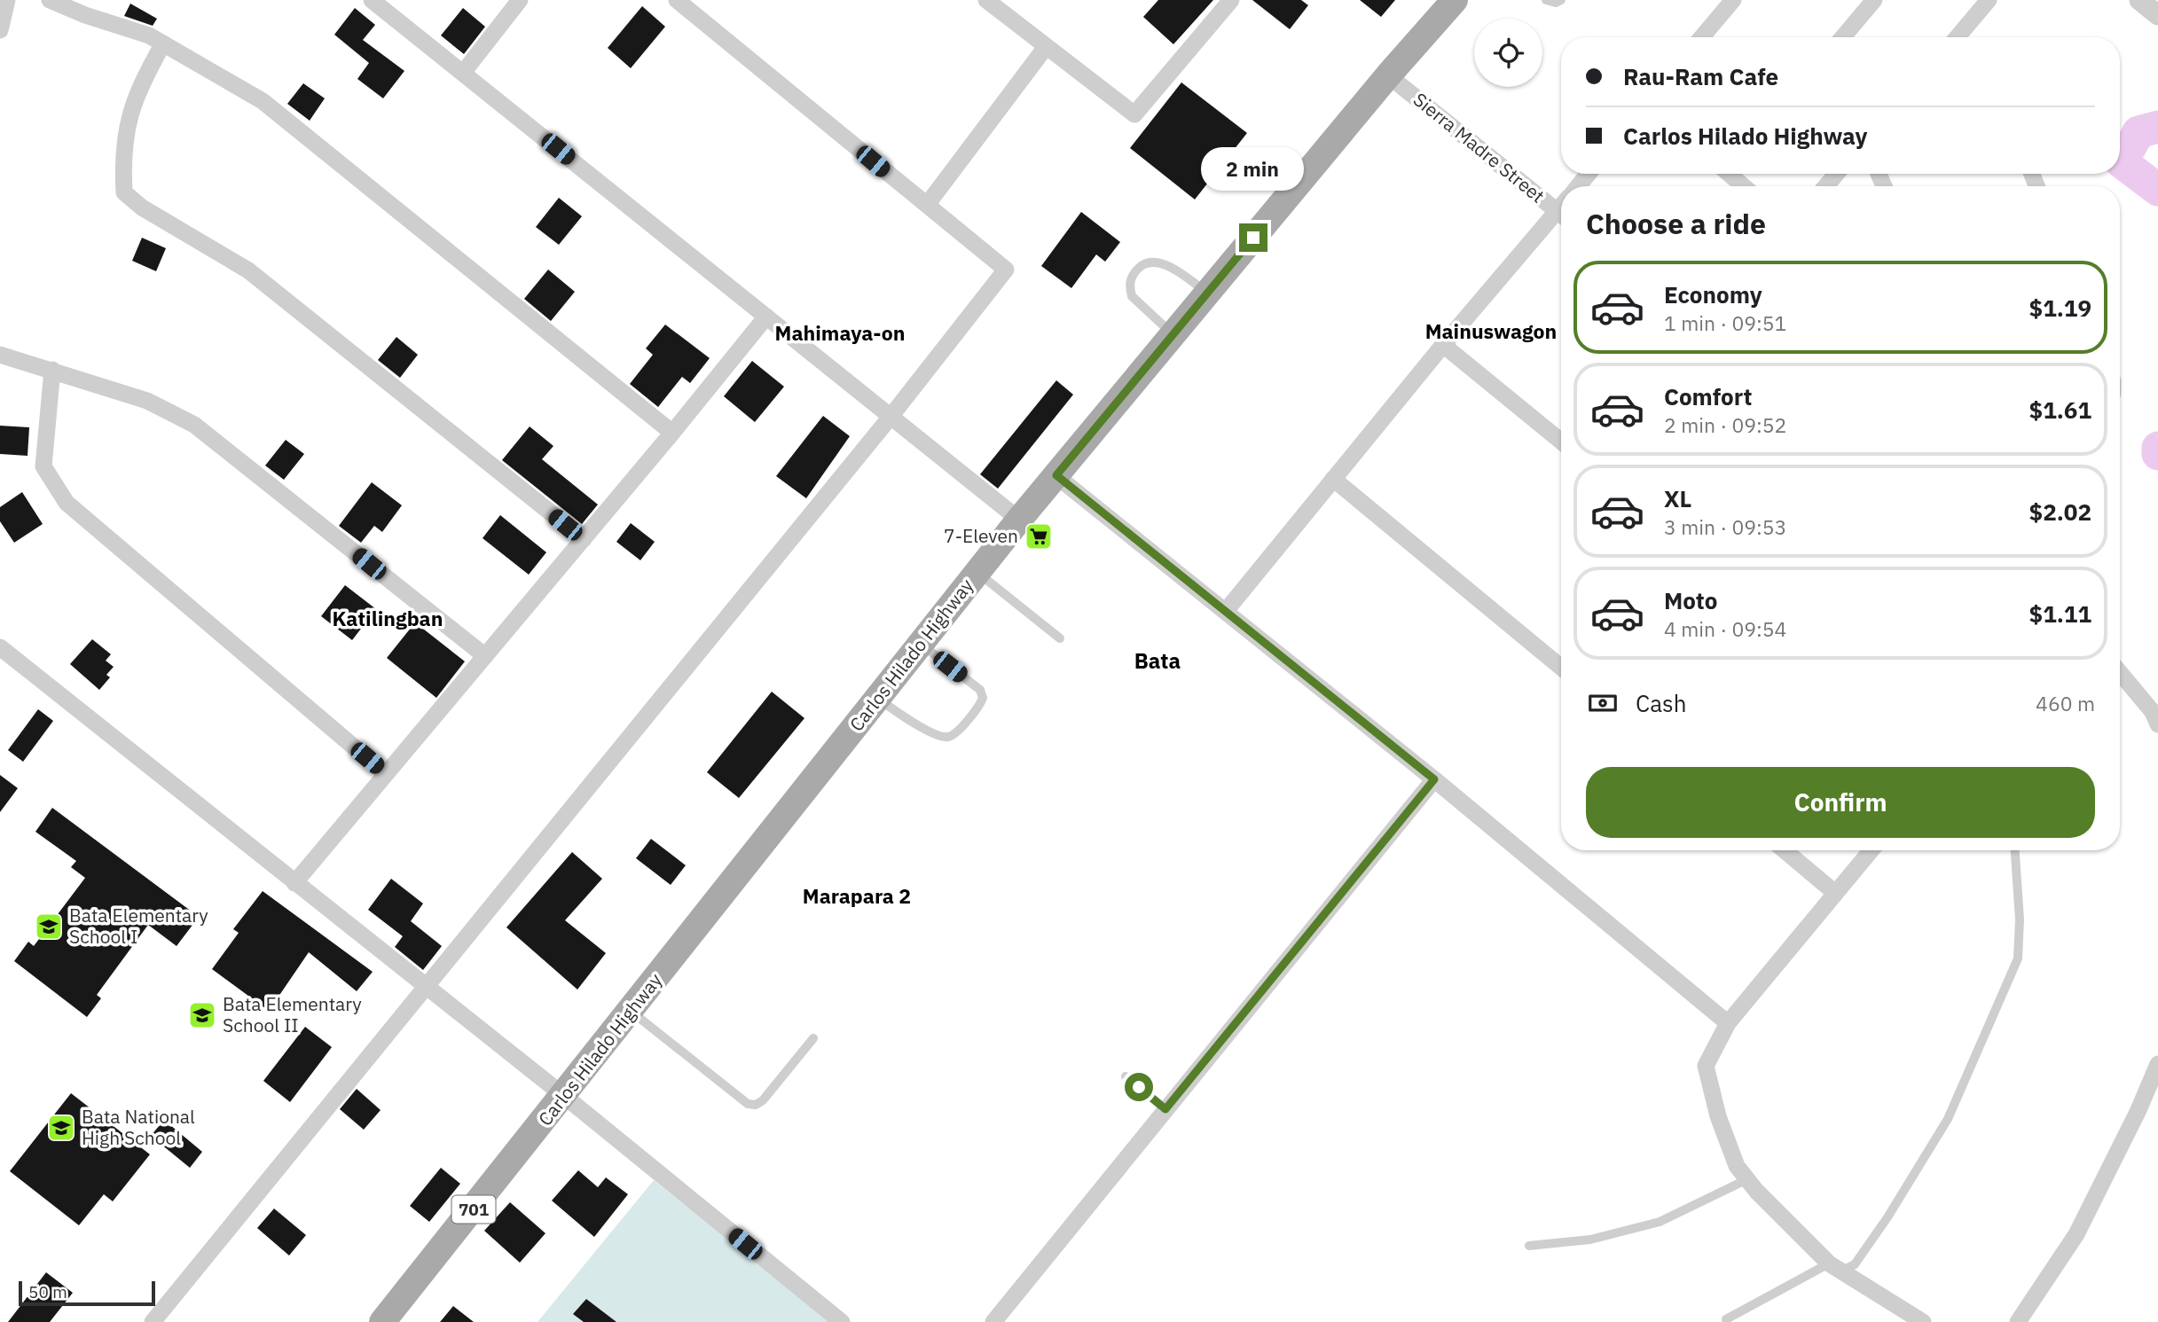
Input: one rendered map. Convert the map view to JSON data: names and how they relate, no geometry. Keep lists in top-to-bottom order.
{
  "streets": {
    "main road": ["Carlos Hilado Highway", "701"],
    "street": ["Sierra Madre Street"]
  },
  "crossings": [
    ["Sierra Madre Street", "Carlos Hilado Highway"]
  ],
  "districts": [
    "Mainuswagon",
    "Mahimaya-on",
    "Katilingban",
    "Bata",
    "Marapara 2"
  ],
  "places": {
    "supermarket": ["7-Eleven"],
    "school or university": ["Bata Elementary School I", "Bata Elementary School II", "Bata National High School"]
  },
  "scale_bar": "50 m",
  "page": {
    "banner": ["Rau-Ram Cafe", "Carlos Hilado Highway"],
    "bubble": "2 min",
    "heading": "Choose a ride",
    "list": [
      {
        "name": "Economy",
        "note": "1 min · 09:51",
        "value": "$1.19"
      },
      {
        "name": "Comfort",
        "note": "2 min · 09:52",
        "value": "$1.61"
      },
      {
        "name": "XL",
        "note": "3 min · 09:53",
        "value": "$2.02"
      },
      {
        "name": "Moto",
        "note": "4 min · 09:54",
        "value": "$1.11"
      }
    ],
    "pay": ["Cash", "460 m"],
    "buttons": "Confirm",
    "scale": "50 m"
  }
}
